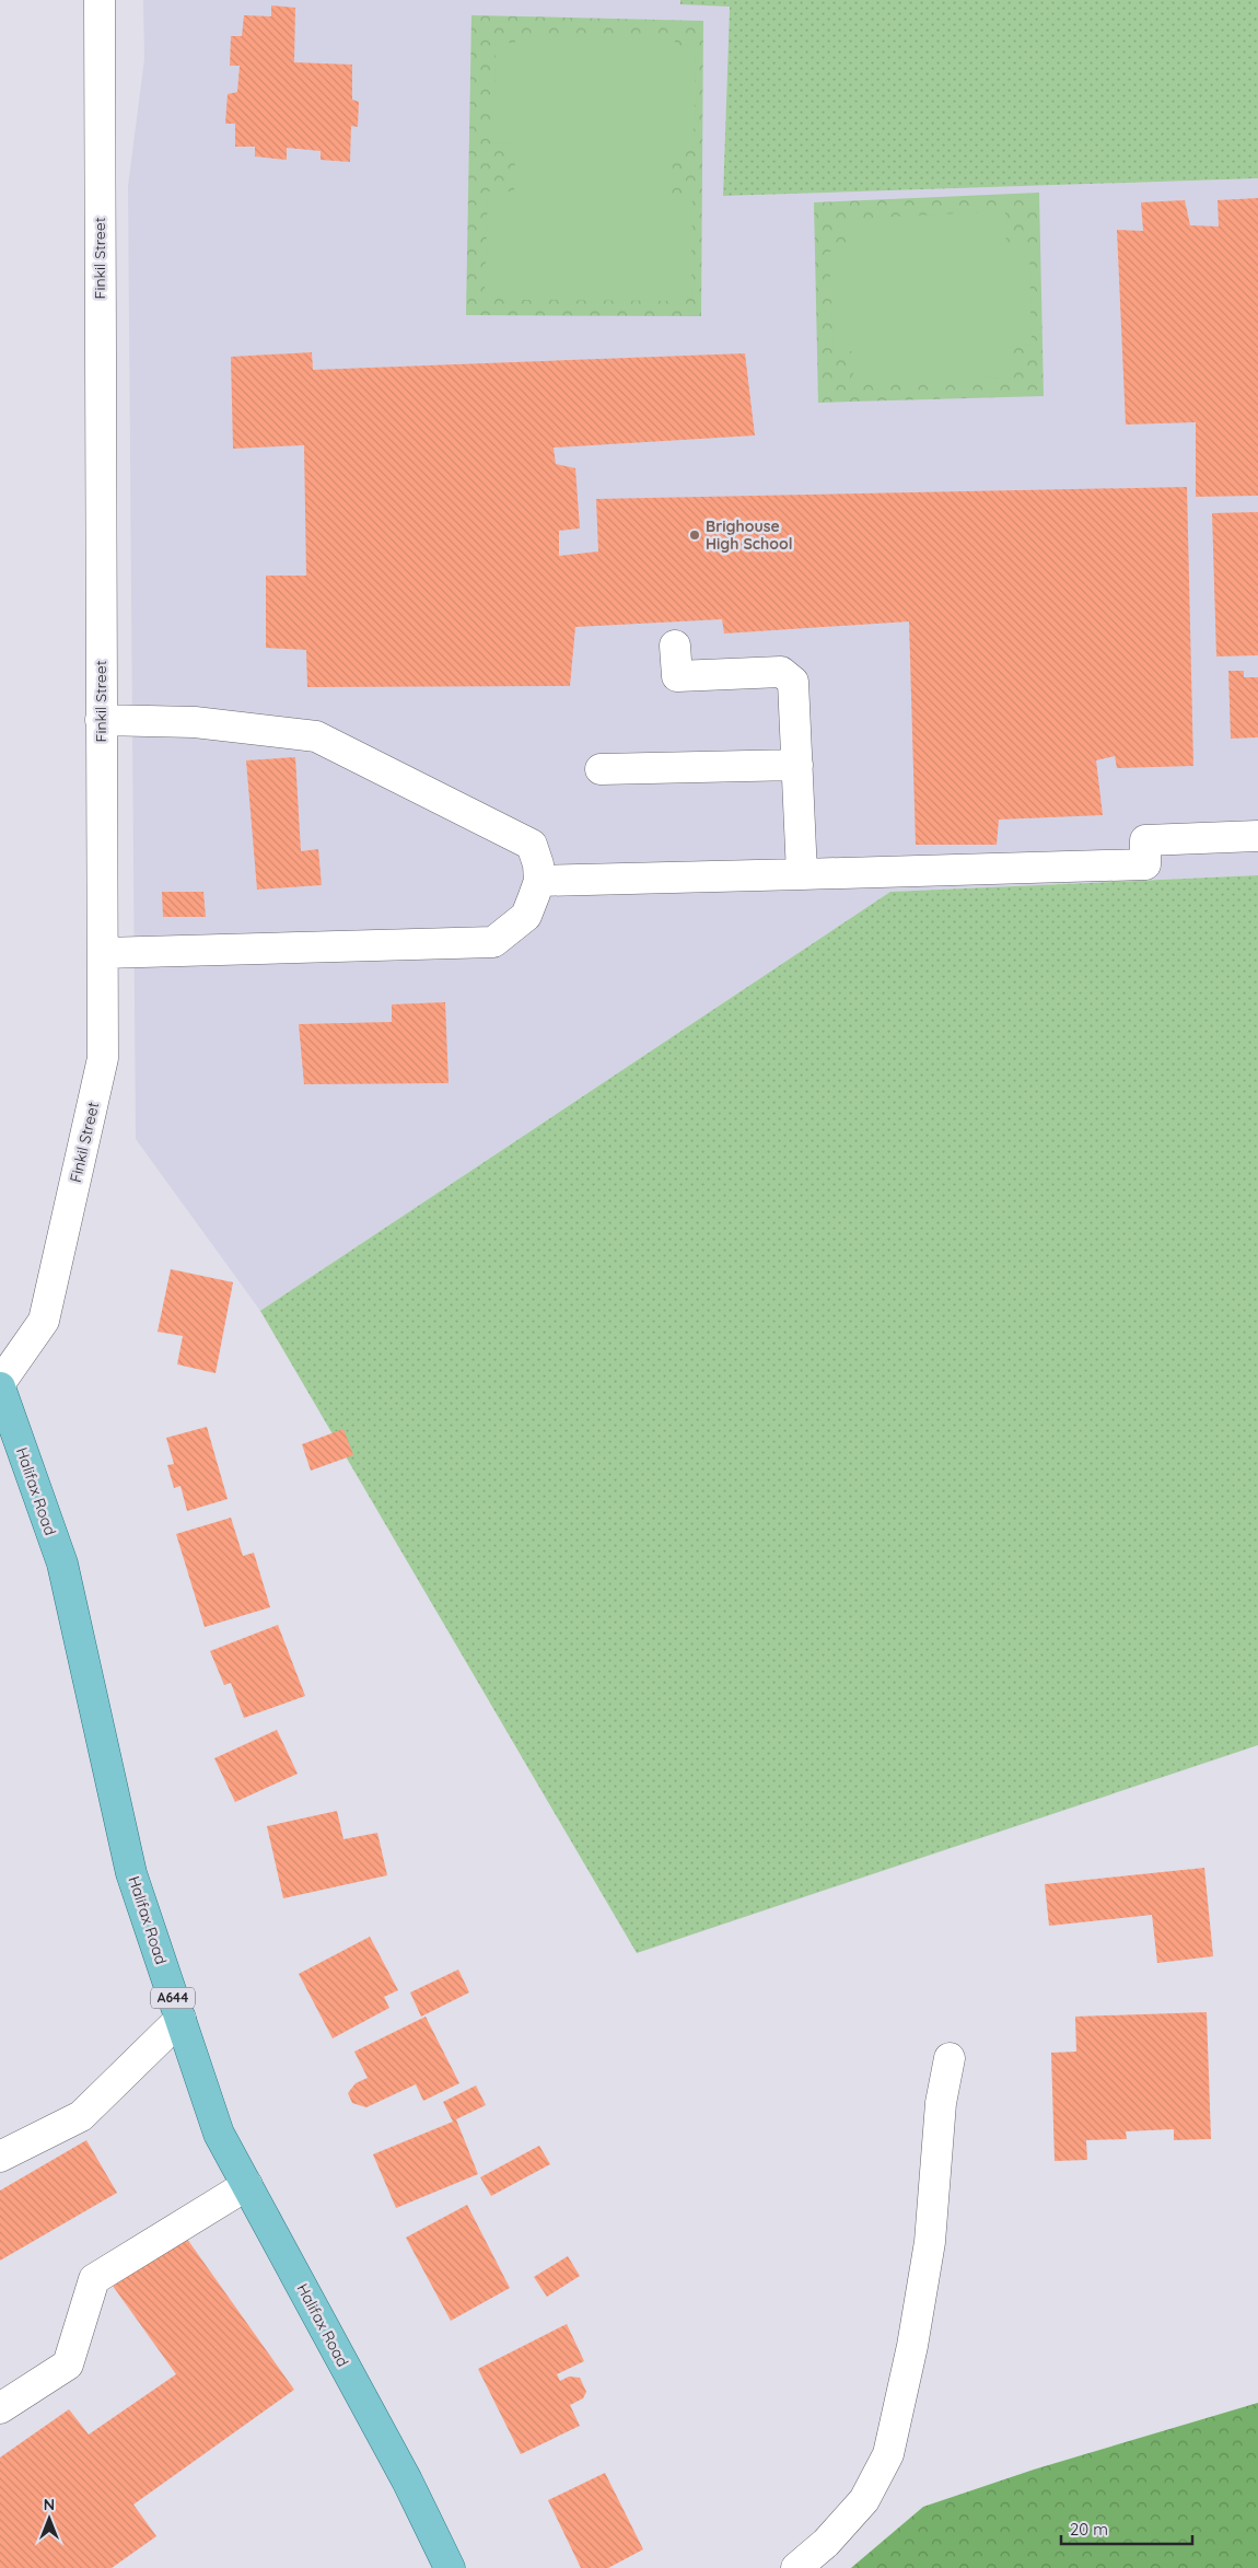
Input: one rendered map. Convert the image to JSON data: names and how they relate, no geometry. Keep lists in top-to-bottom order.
{
  "streets": {
    "main road": ["Halifax Road", "A644"],
    "street": ["Finkil Street"]
  },
  "places": ["Brighouse High School"],
  "scale_bar": "20 m",
  "north": "top"
}
